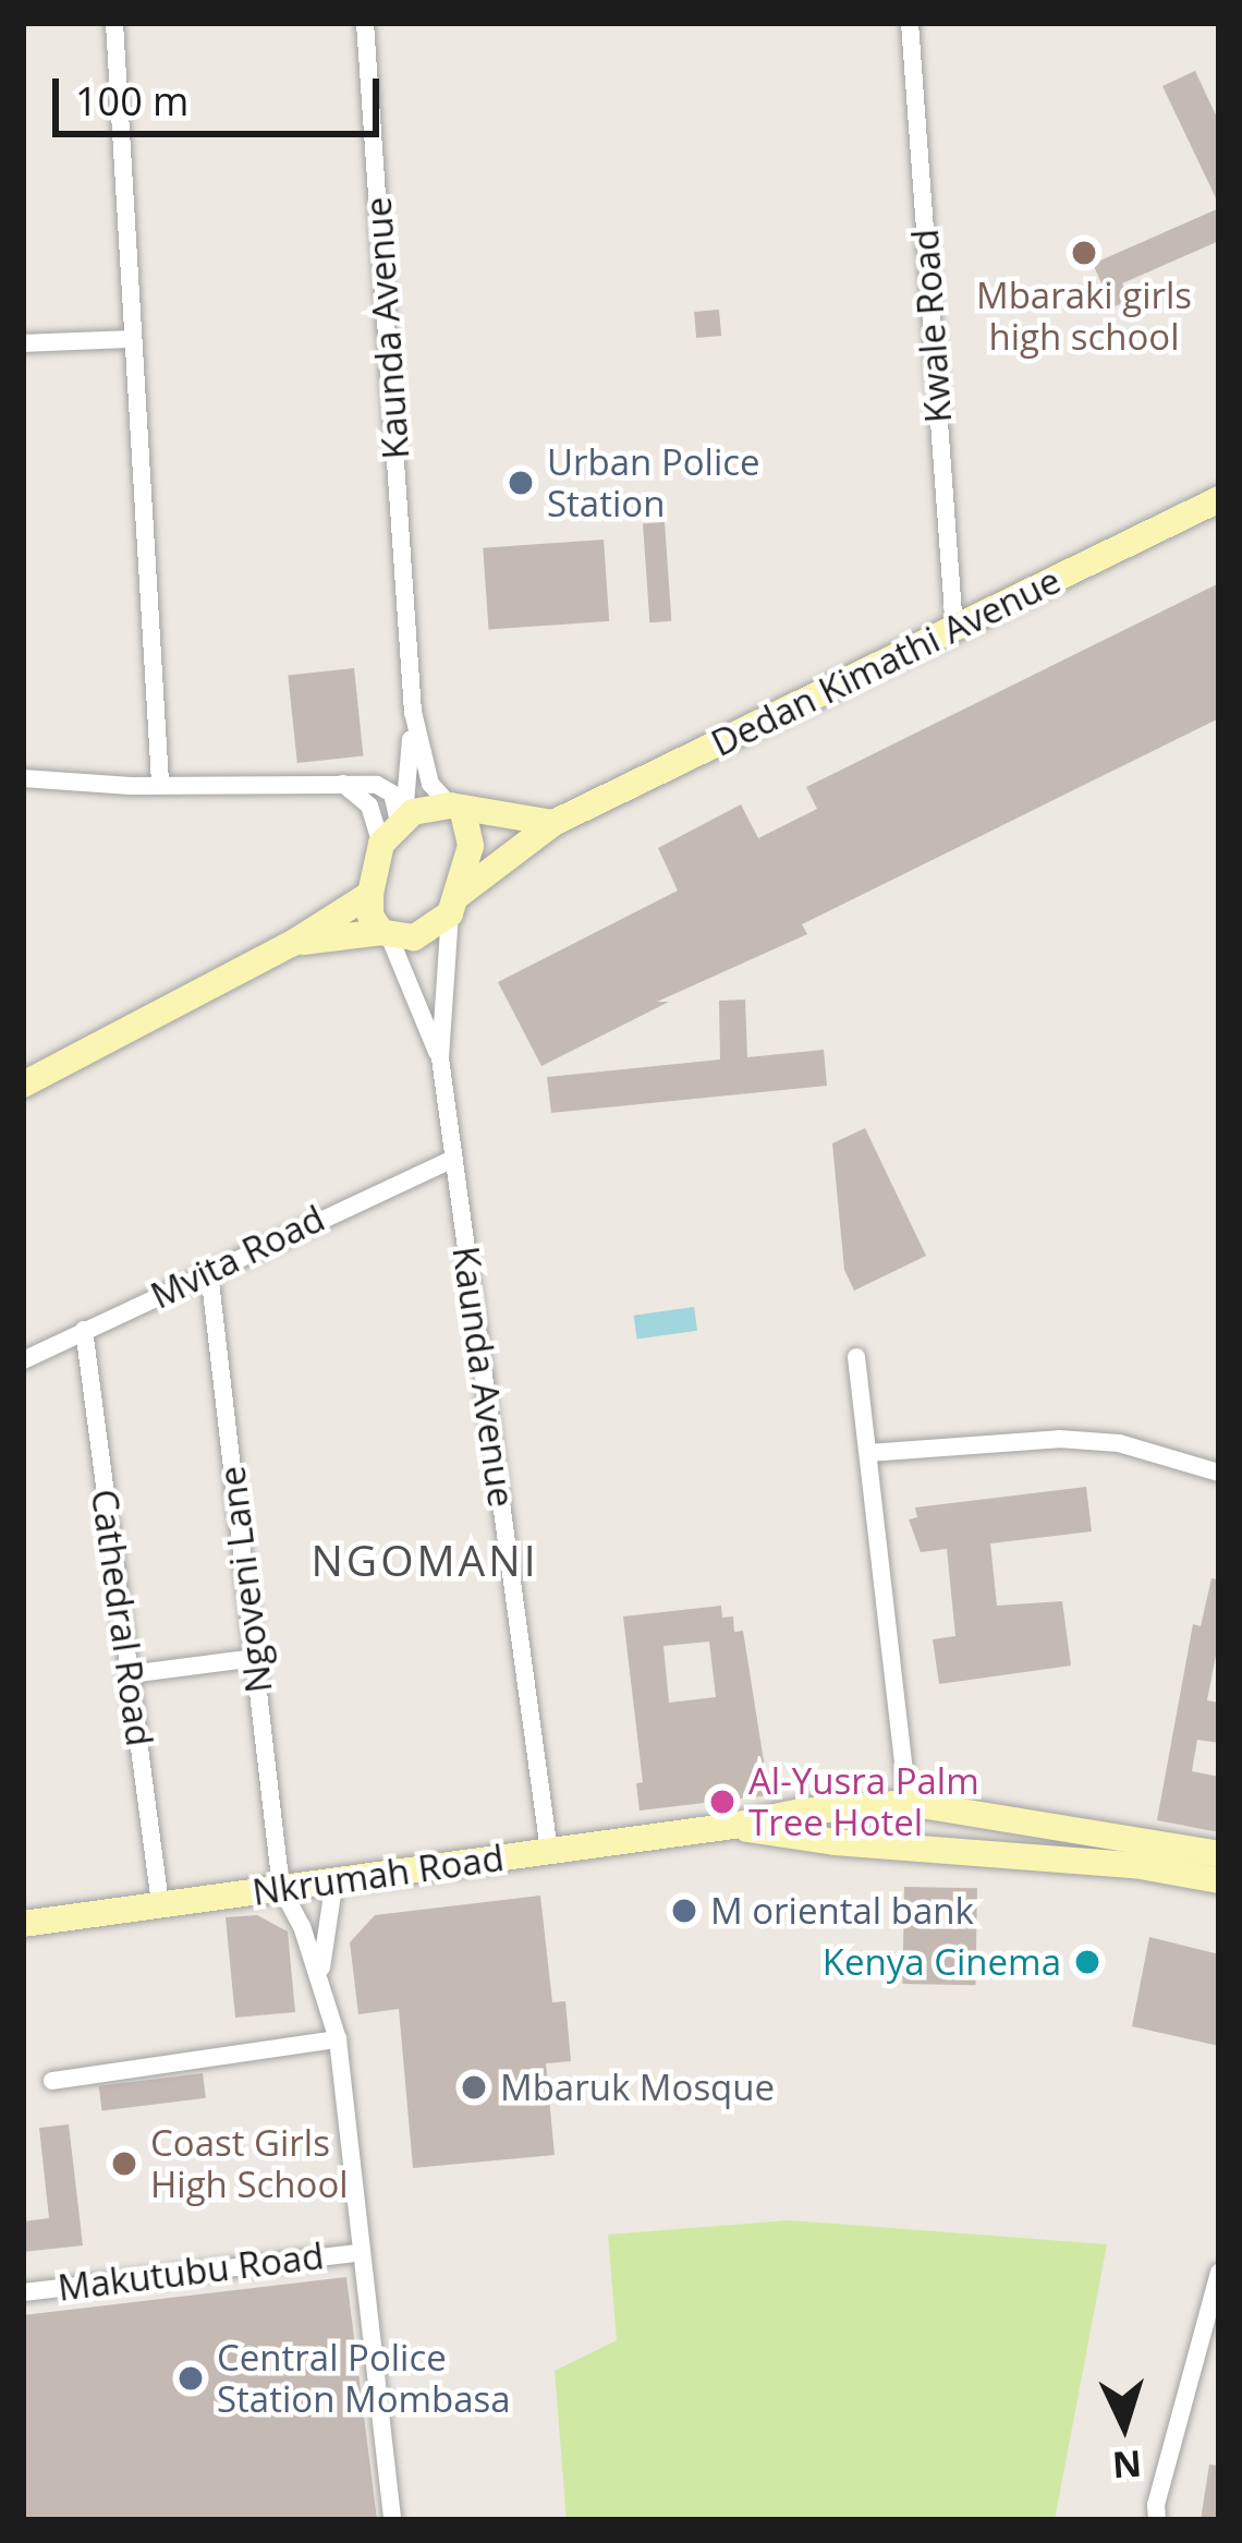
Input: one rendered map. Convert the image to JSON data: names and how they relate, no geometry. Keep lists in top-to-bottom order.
{
  "streets": {
    "street": [
      "Kwale Road",
      "Kaunda Avenue",
      "Dedan Kimathi Avenue",
      "Mvita Road",
      "Ngoveni Lane",
      "Cathedral Road",
      "Nkrumah Road",
      "Makutubu Road"
    ]
  },
  "crossings": [
    ["Kwale Road", "Dedan Kimathi Avenue"],
    ["Kaunda Avenue", "Mvita Road"],
    ["Kaunda Avenue", "Nkrumah Road"],
    ["Mvita Road", "Ngoveni Lane"],
    ["Mvita Road", "Cathedral Road"],
    ["Ngoveni Lane", "Nkrumah Road"],
    ["Ngoveni Lane", "Makutubu Road"],
    ["Cathedral Road", "Nkrumah Road"]
  ],
  "districts": ["NGOMANI"],
  "places": [
    "Mbaraki girls high school",
    "Urban Police Station",
    "Al-Yusra Palm Tree Hotel",
    "M oriental bank",
    "Kenya Cinema",
    "Mbaruk Mosque",
    "Coast Girls High School",
    "Central Police Station Mombasa"
  ],
  "scale_bar": "100 m",
  "north": "bottom"
}
